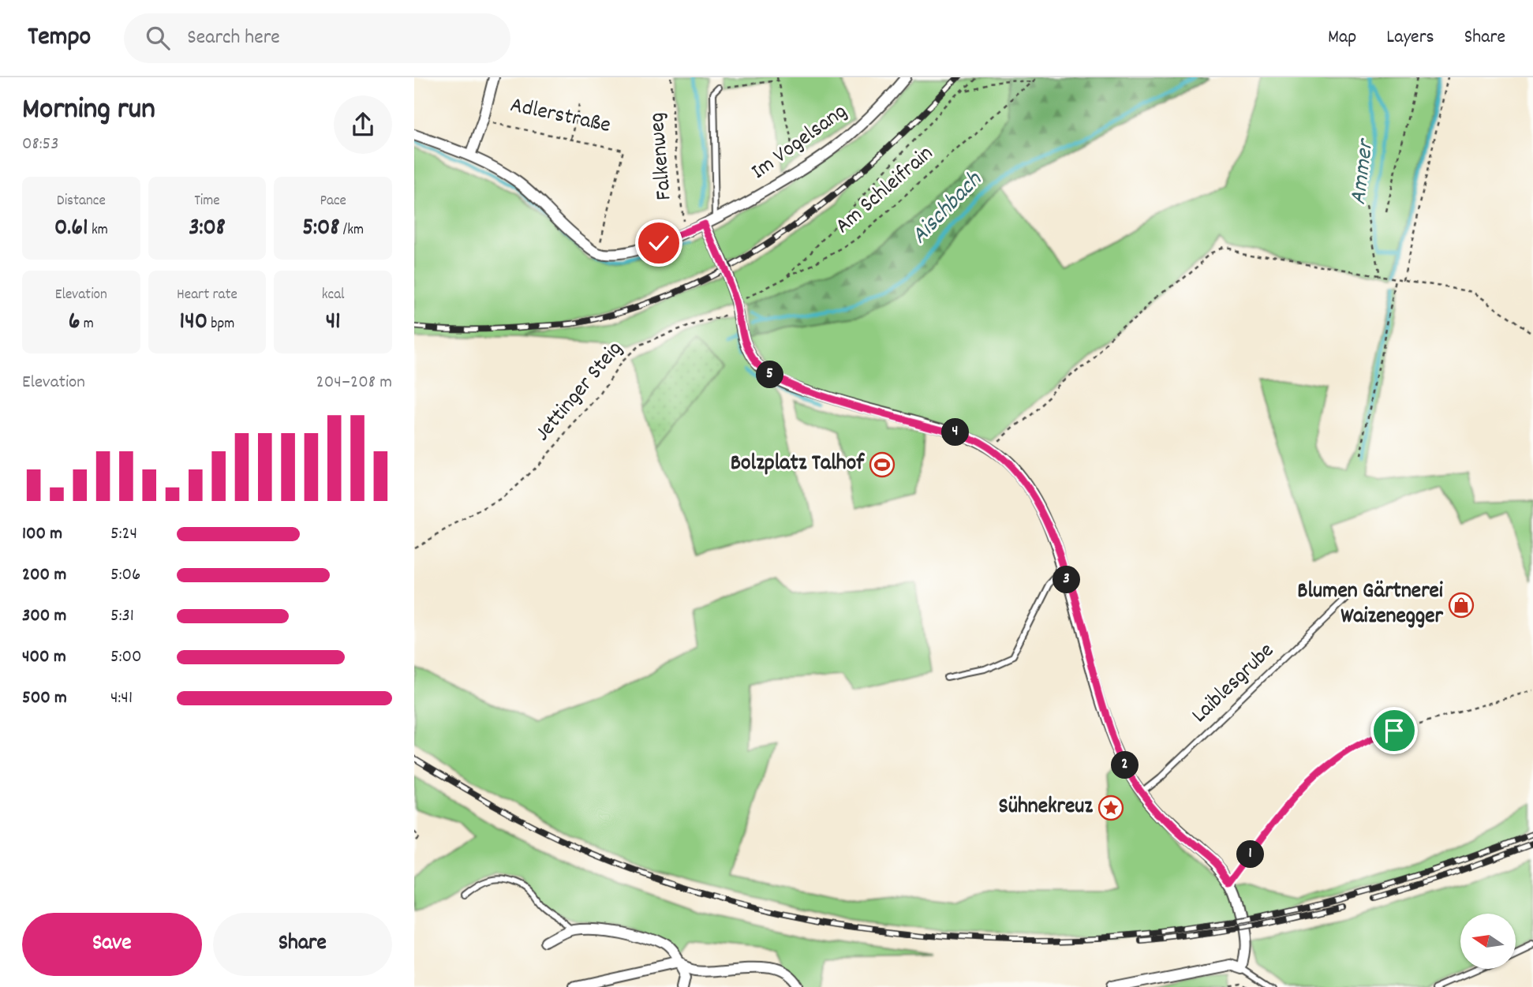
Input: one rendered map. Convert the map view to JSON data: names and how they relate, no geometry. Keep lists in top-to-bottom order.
{
  "streets": {
    "street": ["Adlerstraße", "Im Vogelsang"],
    "lane": ["Laiblesgrube"],
    "path": ["Falkenweg", "Am Schleifrain", "Jettinger Steig"]
  },
  "crossings": [
    ["Adlerstraße", "Im Vogelsang"],
    ["Im Vogelsang", "Falkenweg"],
    ["Am Schleifrain", "Jettinger Steig"]
  ],
  "water": ["Ammer", "Aischbach"],
  "places": {
    "sports": ["Bolzplatz Talhof"],
    "shop": ["Blumen Gärtnerei Waizenegger"],
    "place": ["Sühnekreuz"]
  },
  "north": "left",
  "page": {
    "header": "Tempo",
    "search": "Search here",
    "nav": ["Map", "Layers", "Share"],
    "heading": ["Morning run", "08:53"],
    "stats": [
      ["Distance", "0.61 km"],
      ["Time", "3:08"],
      ["Pace", "5:08 /km"],
      ["Elevation", "6 m"],
      ["Heart rate", "140 bpm"],
      ["kcal", "41"]
    ],
    "chart": ["Elevation", "204–208 m"],
    "pins": [
      "5",
      "4",
      "3",
      "2",
      "1"
    ],
    "list": [
      {
        "name": "100 m",
        "note": "5:24"
      },
      {
        "name": "200 m",
        "note": "5:06"
      },
      {
        "name": "300 m",
        "note": "5:31"
      },
      {
        "name": "400 m",
        "note": "5:00"
      },
      {
        "name": "500 m",
        "note": "4:41"
      }
    ],
    "buttons": ["Save", "Share"]
  }
}
